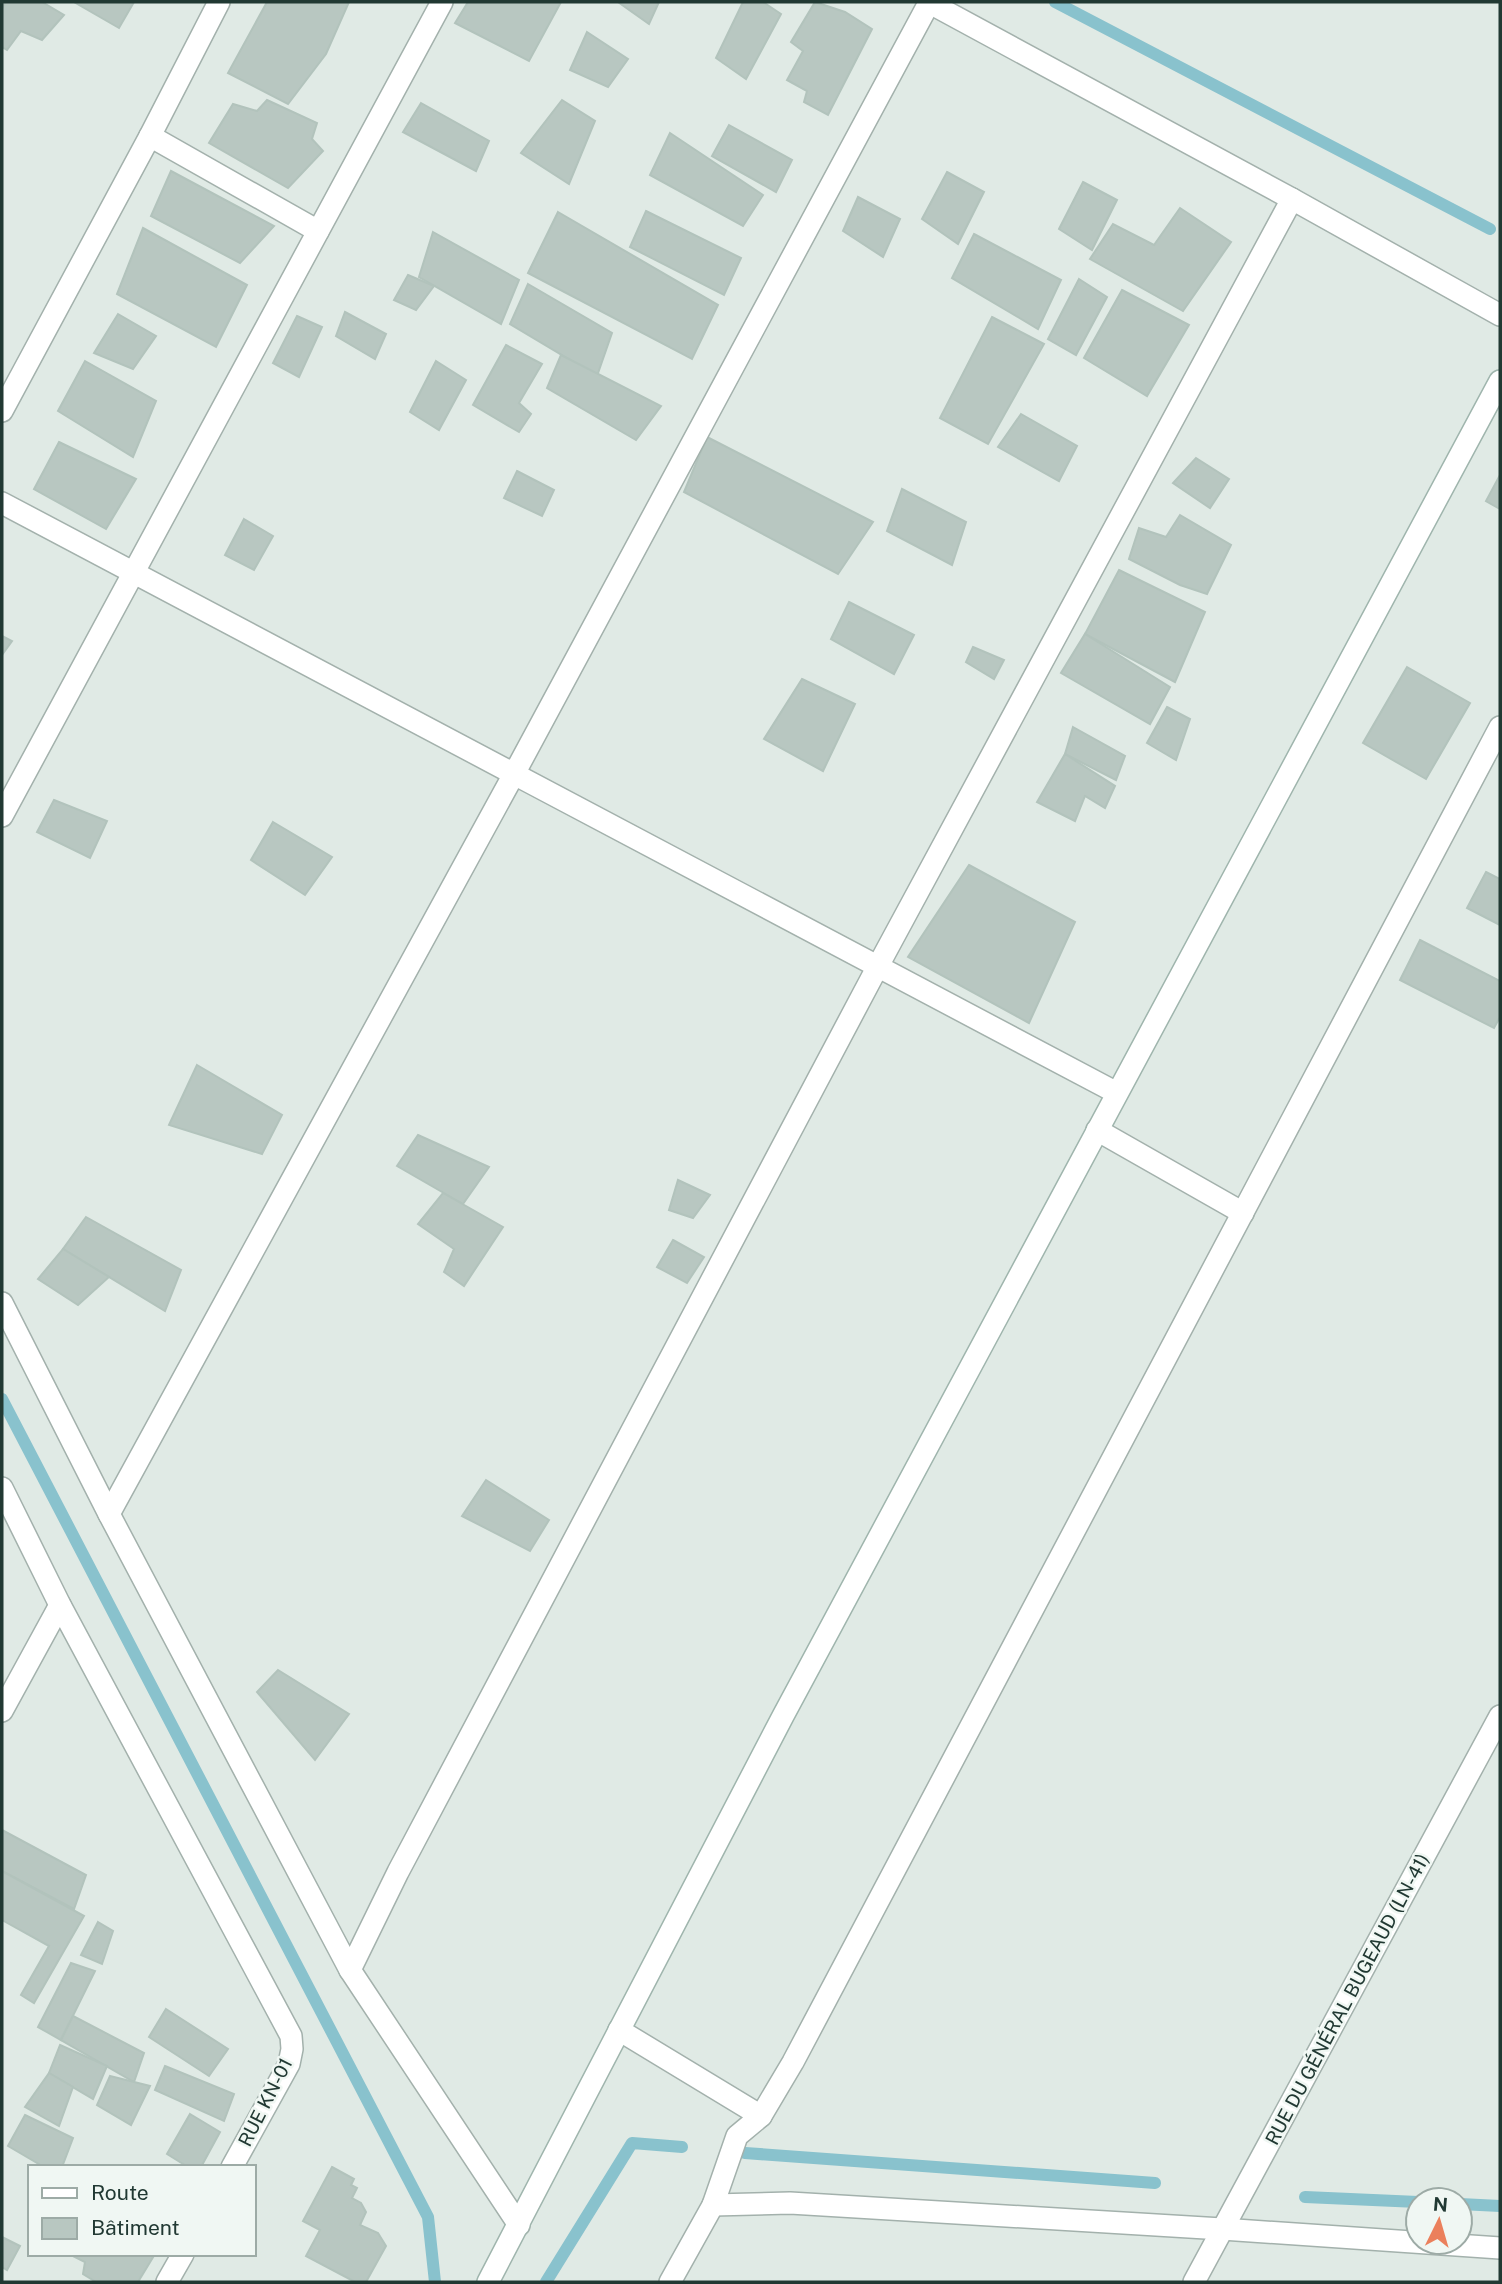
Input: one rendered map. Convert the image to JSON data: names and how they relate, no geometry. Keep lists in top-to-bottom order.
{
  "streets": {
    "street": ["RUE DU GÉNÉRAL BUGEAUD (LN-41)", "RUE KN-01"]
  },
  "legend": ["Route", "Bâtiment"],
  "north": "top"
}
